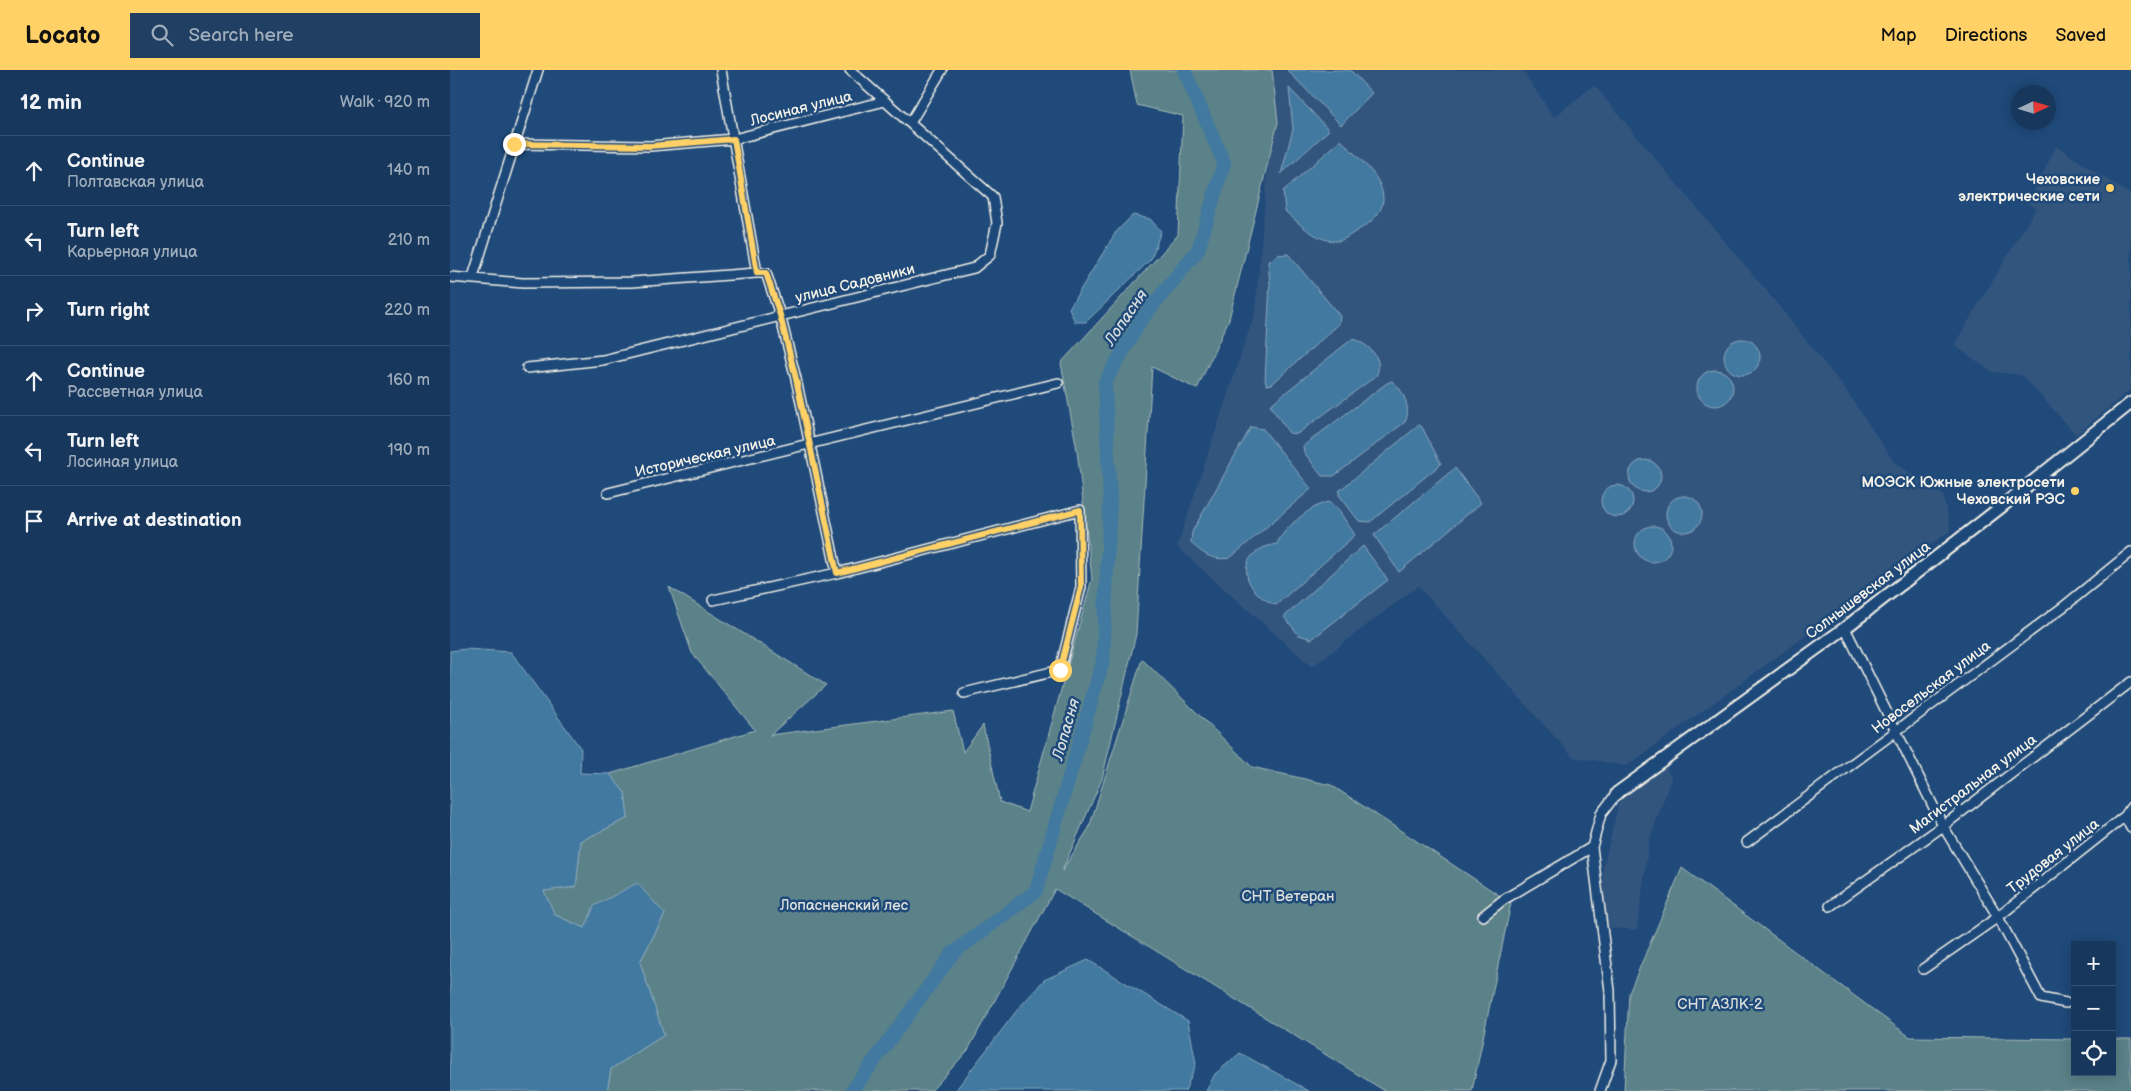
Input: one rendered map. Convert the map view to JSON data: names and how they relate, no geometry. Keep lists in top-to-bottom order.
{
  "streets": {
    "street": [
      "Лосиная улица",
      "улица Садовники",
      "Историческая улица",
      "Солнышевская улица",
      "Новосельская улица",
      "Магистральная улица",
      "Трудовая улица"
    ]
  },
  "crossings": [
    ["Лосиная улица", "улица Садовники"]
  ],
  "water": ["Лопасня"],
  "parks": ["СНТ Ветеран", "Лопасненский лес", "СНТ АЗЛК-2"],
  "places": ["Чеховские электрические сети", "МОЭСК Южные электросети Чеховский РЭС"],
  "north": "right",
  "page": {
    "header": "Locato",
    "search": "Search here",
    "nav": ["Map", "Directions", "Saved"],
    "heading": ["12 min", "Walk · 920 m"],
    "list": [
      ["Continue", "Полтавская улица", "140 m"],
      ["Turn left", "Карьерная улица", "210 m"],
      ["Turn right", "220 m"],
      ["Continue", "Рассветная улица", "160 m"],
      ["Turn left", "Лосиная улица", "190 m"],
      "Arrive at destination"
    ],
    "map_buttons": ["+", "−"]
  }
}
